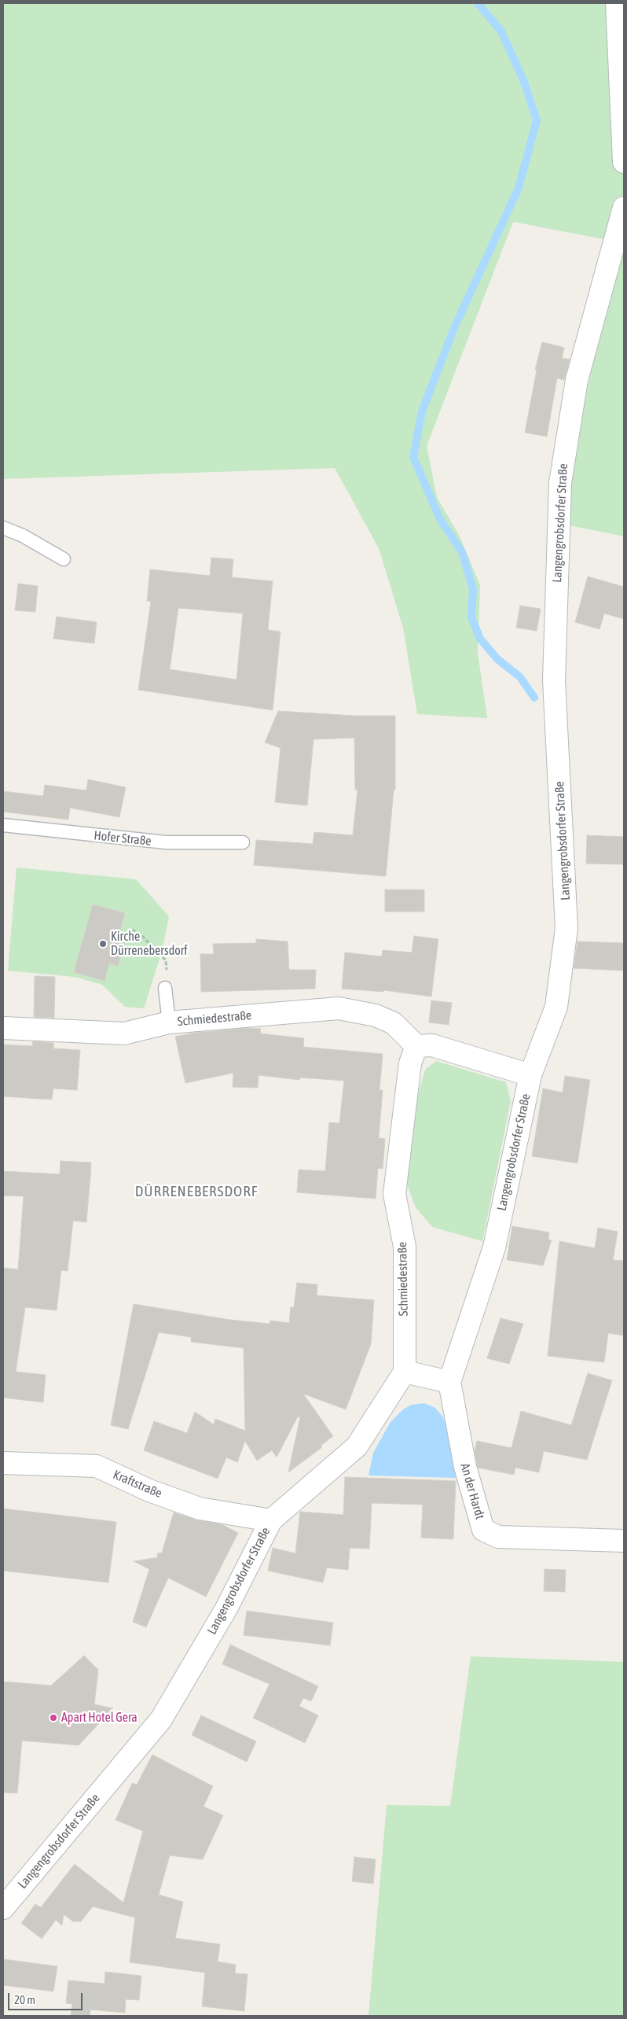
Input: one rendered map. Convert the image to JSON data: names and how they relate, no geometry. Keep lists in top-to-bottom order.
{
  "streets": {
    "street": [
      "Langengrobsdorfer Straße",
      "Schmiedestraße",
      "Kraftstraße",
      "An der Hardt"
    ],
    "lane": ["Hofer Straße"]
  },
  "crossings": [
    ["Langengrobsdorfer Straße", "Schmiedestraße"],
    ["Langengrobsdorfer Straße", "Kraftstraße"],
    ["Langengrobsdorfer Straße", "An der Hardt"]
  ],
  "districts": ["DÜRRENEBERSDORF"],
  "places": ["Kirche Dürrenebersdorf", "Apart Hotel Gera"],
  "scale_bar": "20 m"
}
